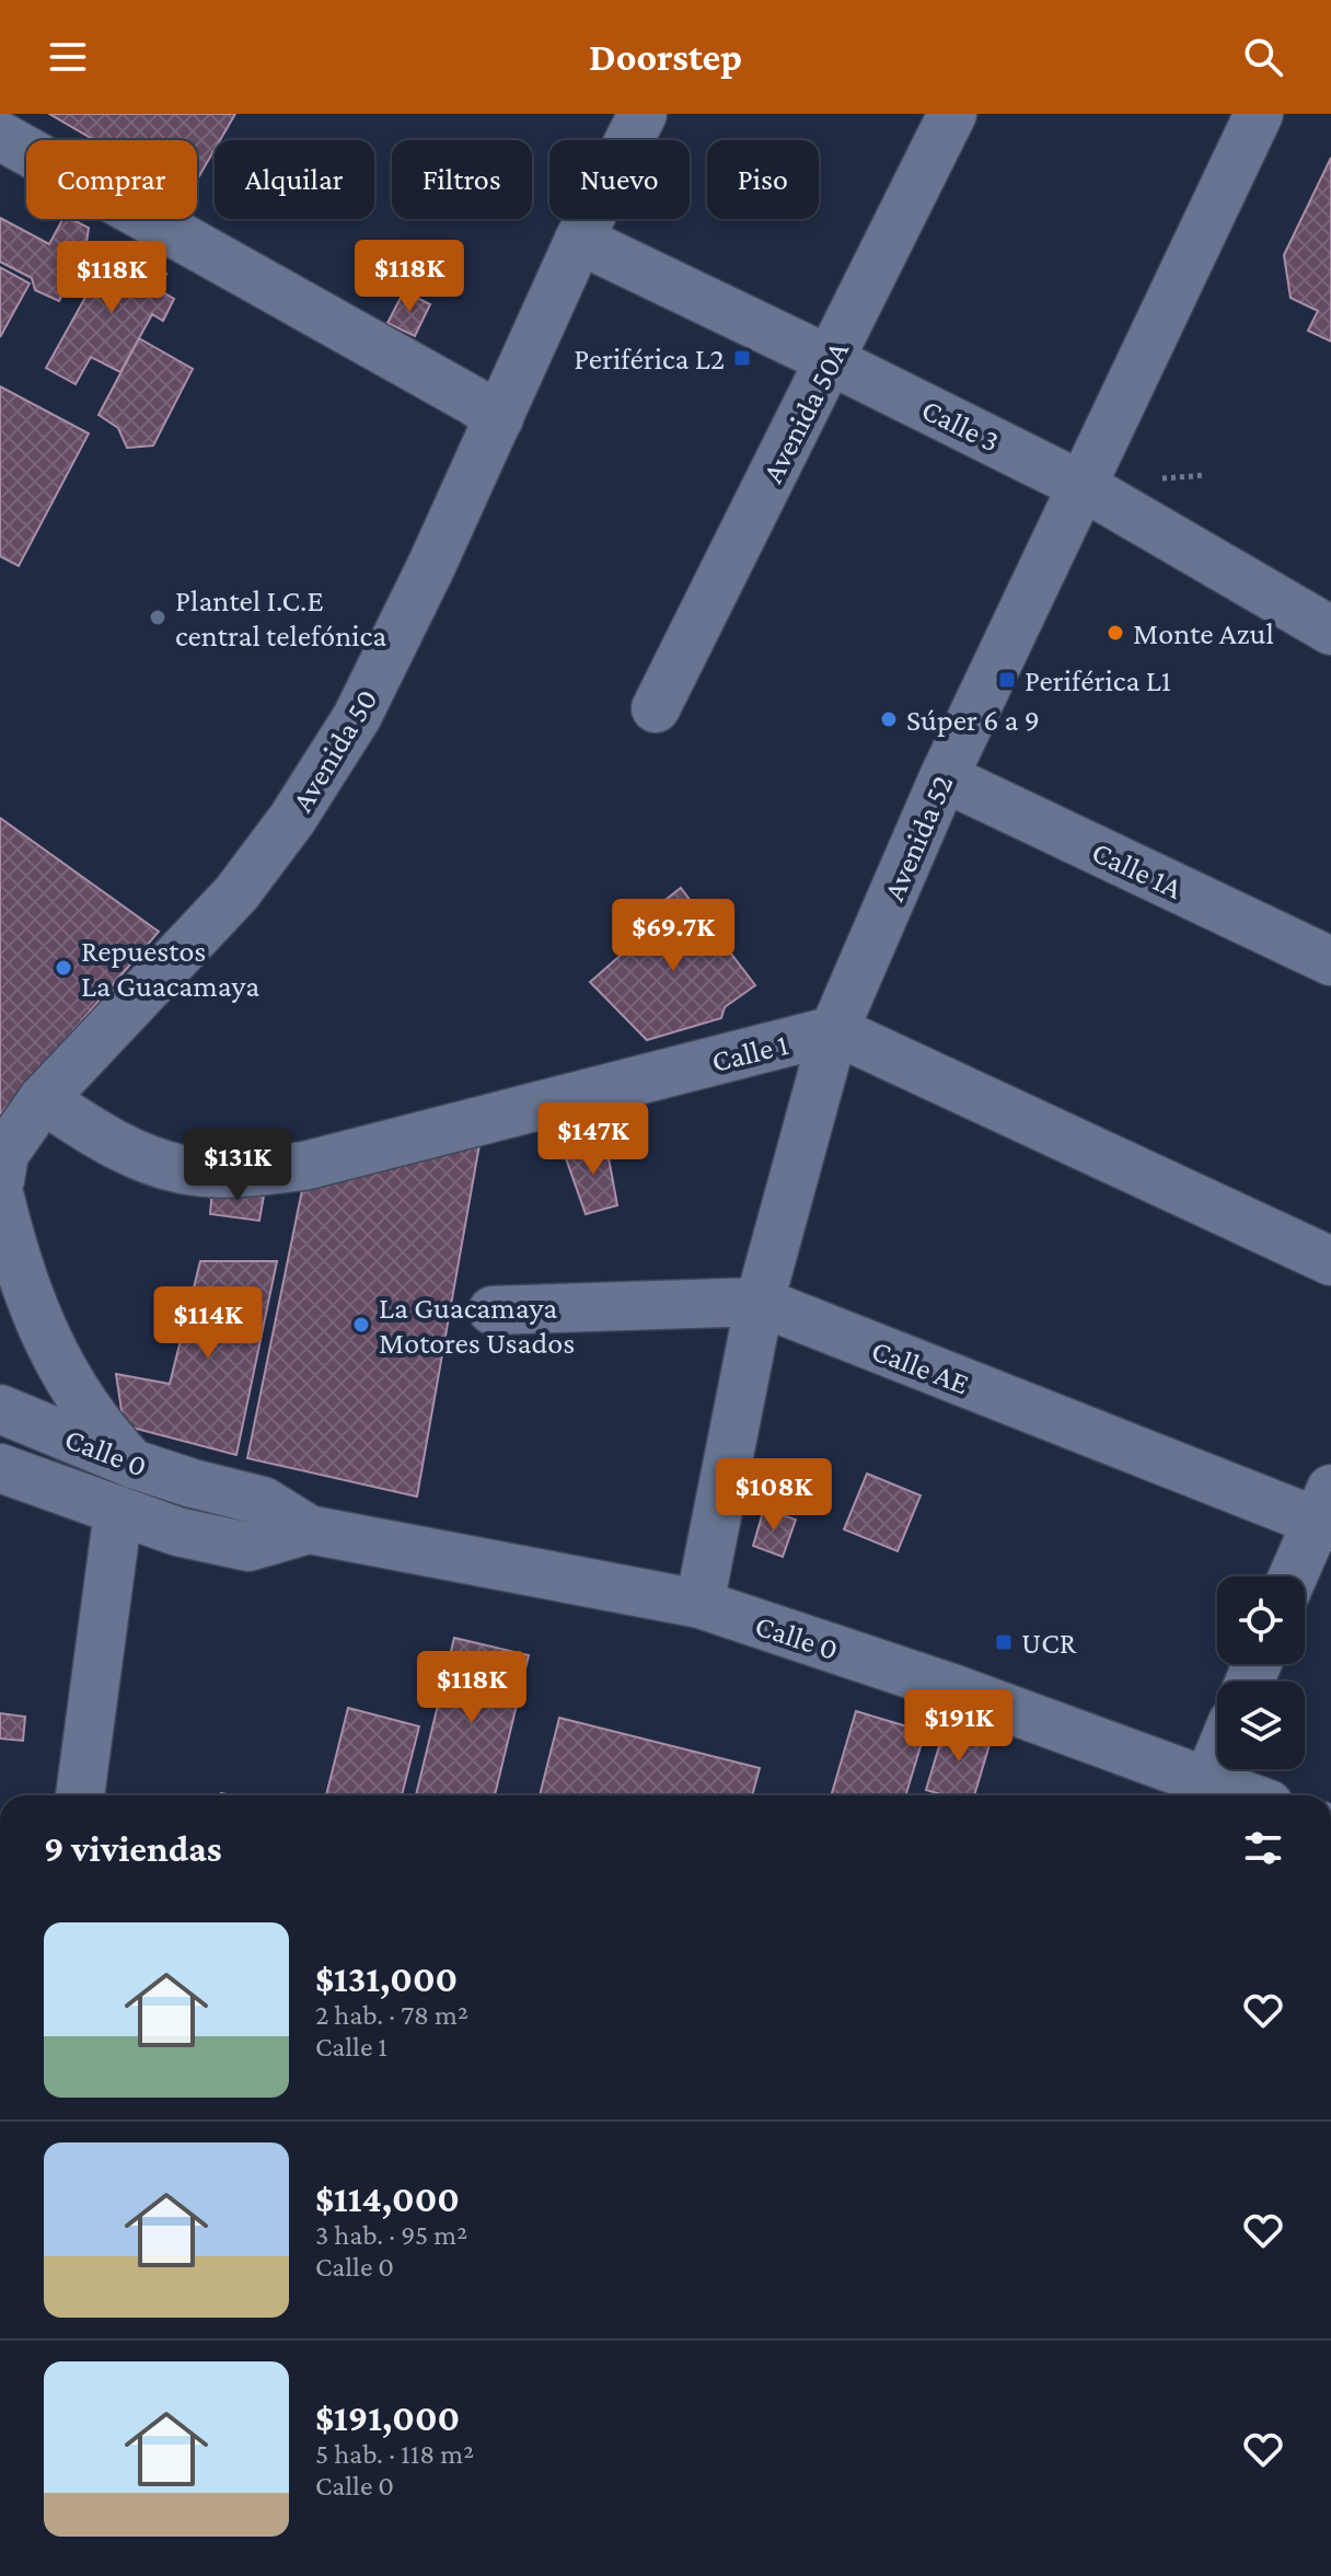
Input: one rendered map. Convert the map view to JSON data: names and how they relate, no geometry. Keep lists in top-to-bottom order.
{
  "streets": {
    "street": [
      "Avenida 50A",
      "Calle 3",
      "Avenida 50",
      "Avenida 52",
      "Calle 1A",
      "Calle 1",
      "Calle AE",
      "Calle 0"
    ]
  },
  "crossings": [
    ["Avenida 50A", "Calle 3"],
    ["Calle 3", "Avenida 50"],
    ["Calle 3", "Avenida 52"],
    ["Avenida 50", "Calle 1"],
    ["Avenida 52", "Calle 1A"],
    ["Avenida 52", "Calle 1"],
    ["Avenida 52", "Calle AE"],
    ["Avenida 52", "Calle 0"]
  ],
  "places": {
    "transit": ["Periférica L2", "Periférica L1", "UCR"],
    "other": [
      "Plantel I.C.E central telefónica",
      "Monte Azul",
      "Súper 6 a 9",
      "Repuestos La Guacamaya",
      "La Guacamaya Motores Usados"
    ]
  },
  "page": {
    "header": "Doorstep",
    "chip": [
      "Comprar",
      "Alquilar",
      "Filtros",
      "Nuevo",
      "Piso"
    ],
    "price": [
      "$118K",
      "$118K",
      "$69.7K",
      "$147K",
      "$131K",
      "$114K",
      "$108K",
      "$118K",
      "$191K"
    ],
    "heading": "9 viviendas",
    "list": [
      {
        "name": "$131,000",
        "note": "2 hab. · 78 m² · Calle 1"
      },
      {
        "name": "$114,000",
        "note": "3 hab. · 95 m² · Calle 0"
      },
      {
        "name": "$191,000",
        "note": "5 hab. · 118 m² · Calle 0"
      }
    ]
  }
}
